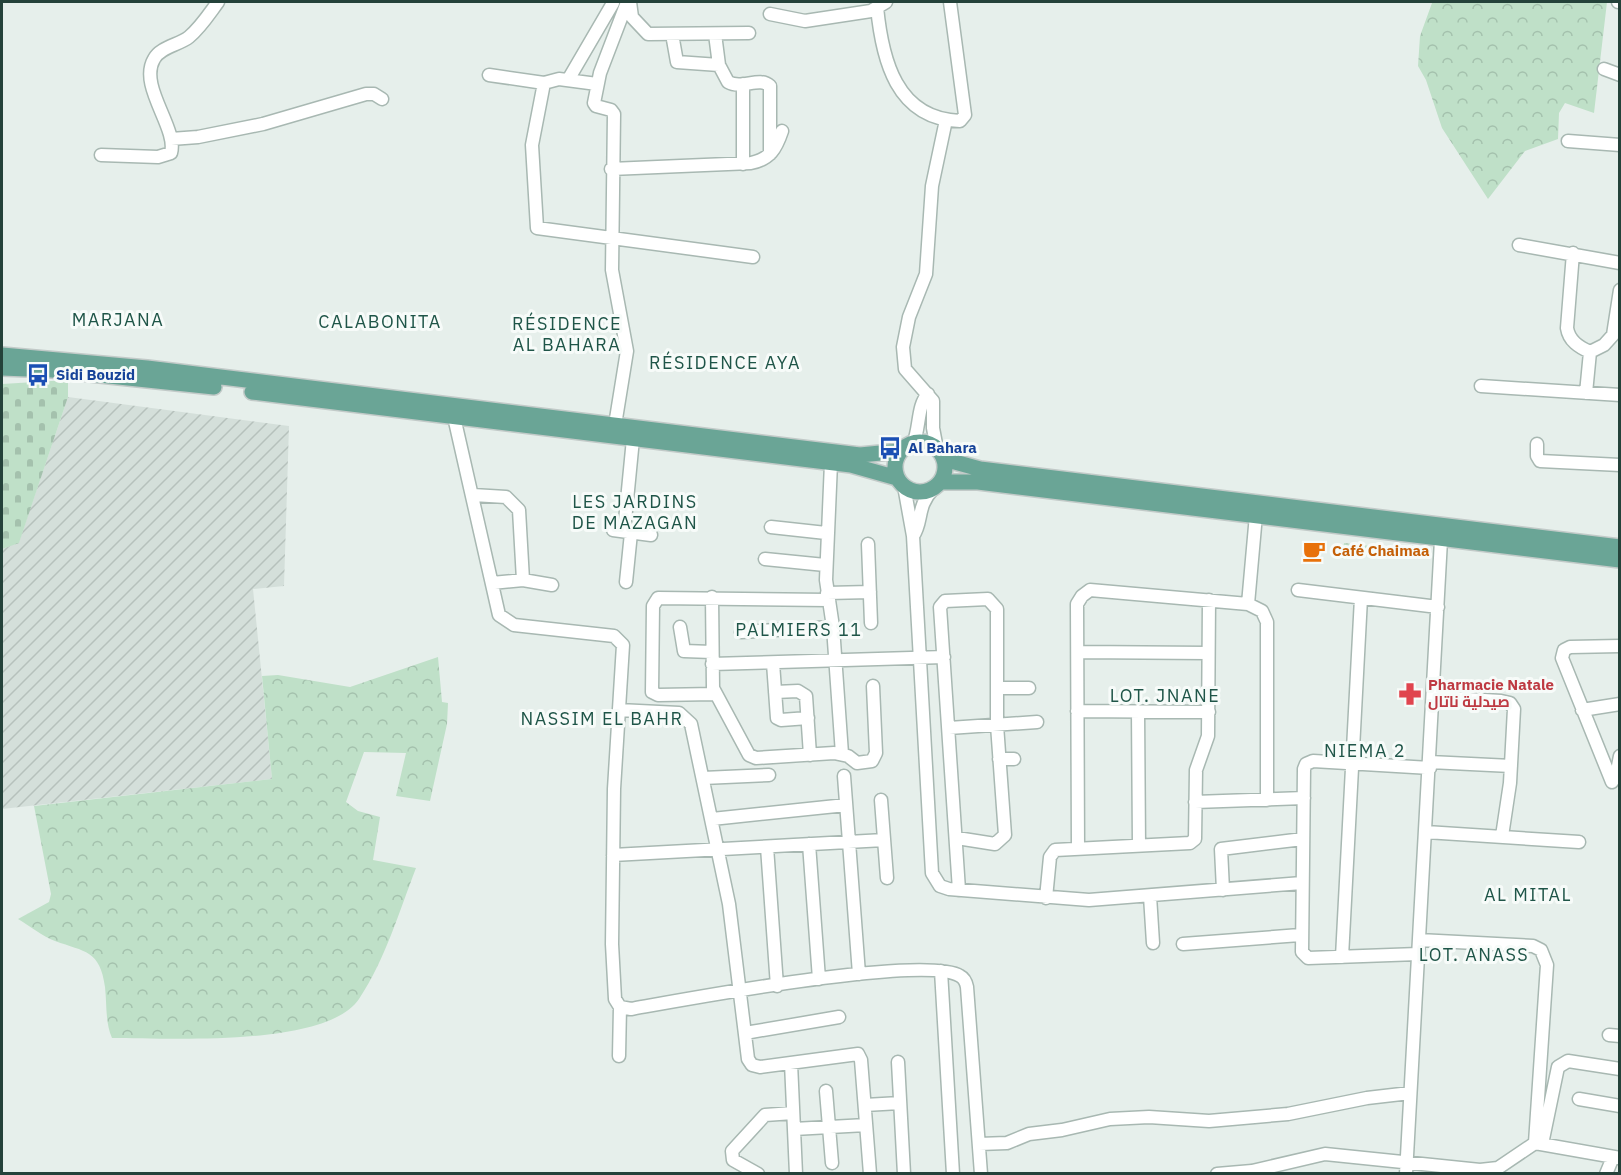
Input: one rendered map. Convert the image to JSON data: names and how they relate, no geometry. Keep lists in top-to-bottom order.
{
  "districts": [
    "MARJANA",
    "CALABONITA",
    "RÉSIDENCE AL BAHARA",
    "RÉSIDENCE AYA",
    "LES JARDINS DE MAZAGAN",
    "PALMIERS 11",
    "LOT. JNANE",
    "NASSIM EL BAHR",
    "NIEMA 2",
    "AL MITAL",
    "LOT. ANASS"
  ],
  "places": {
    "bus stop": ["Sidi Bouzid", "Al Bahara"],
    "cafe": ["Café Chaimaa"],
    "pharmacy": ["Pharmacie Natale صيدلية ناتال"]
  }
}
